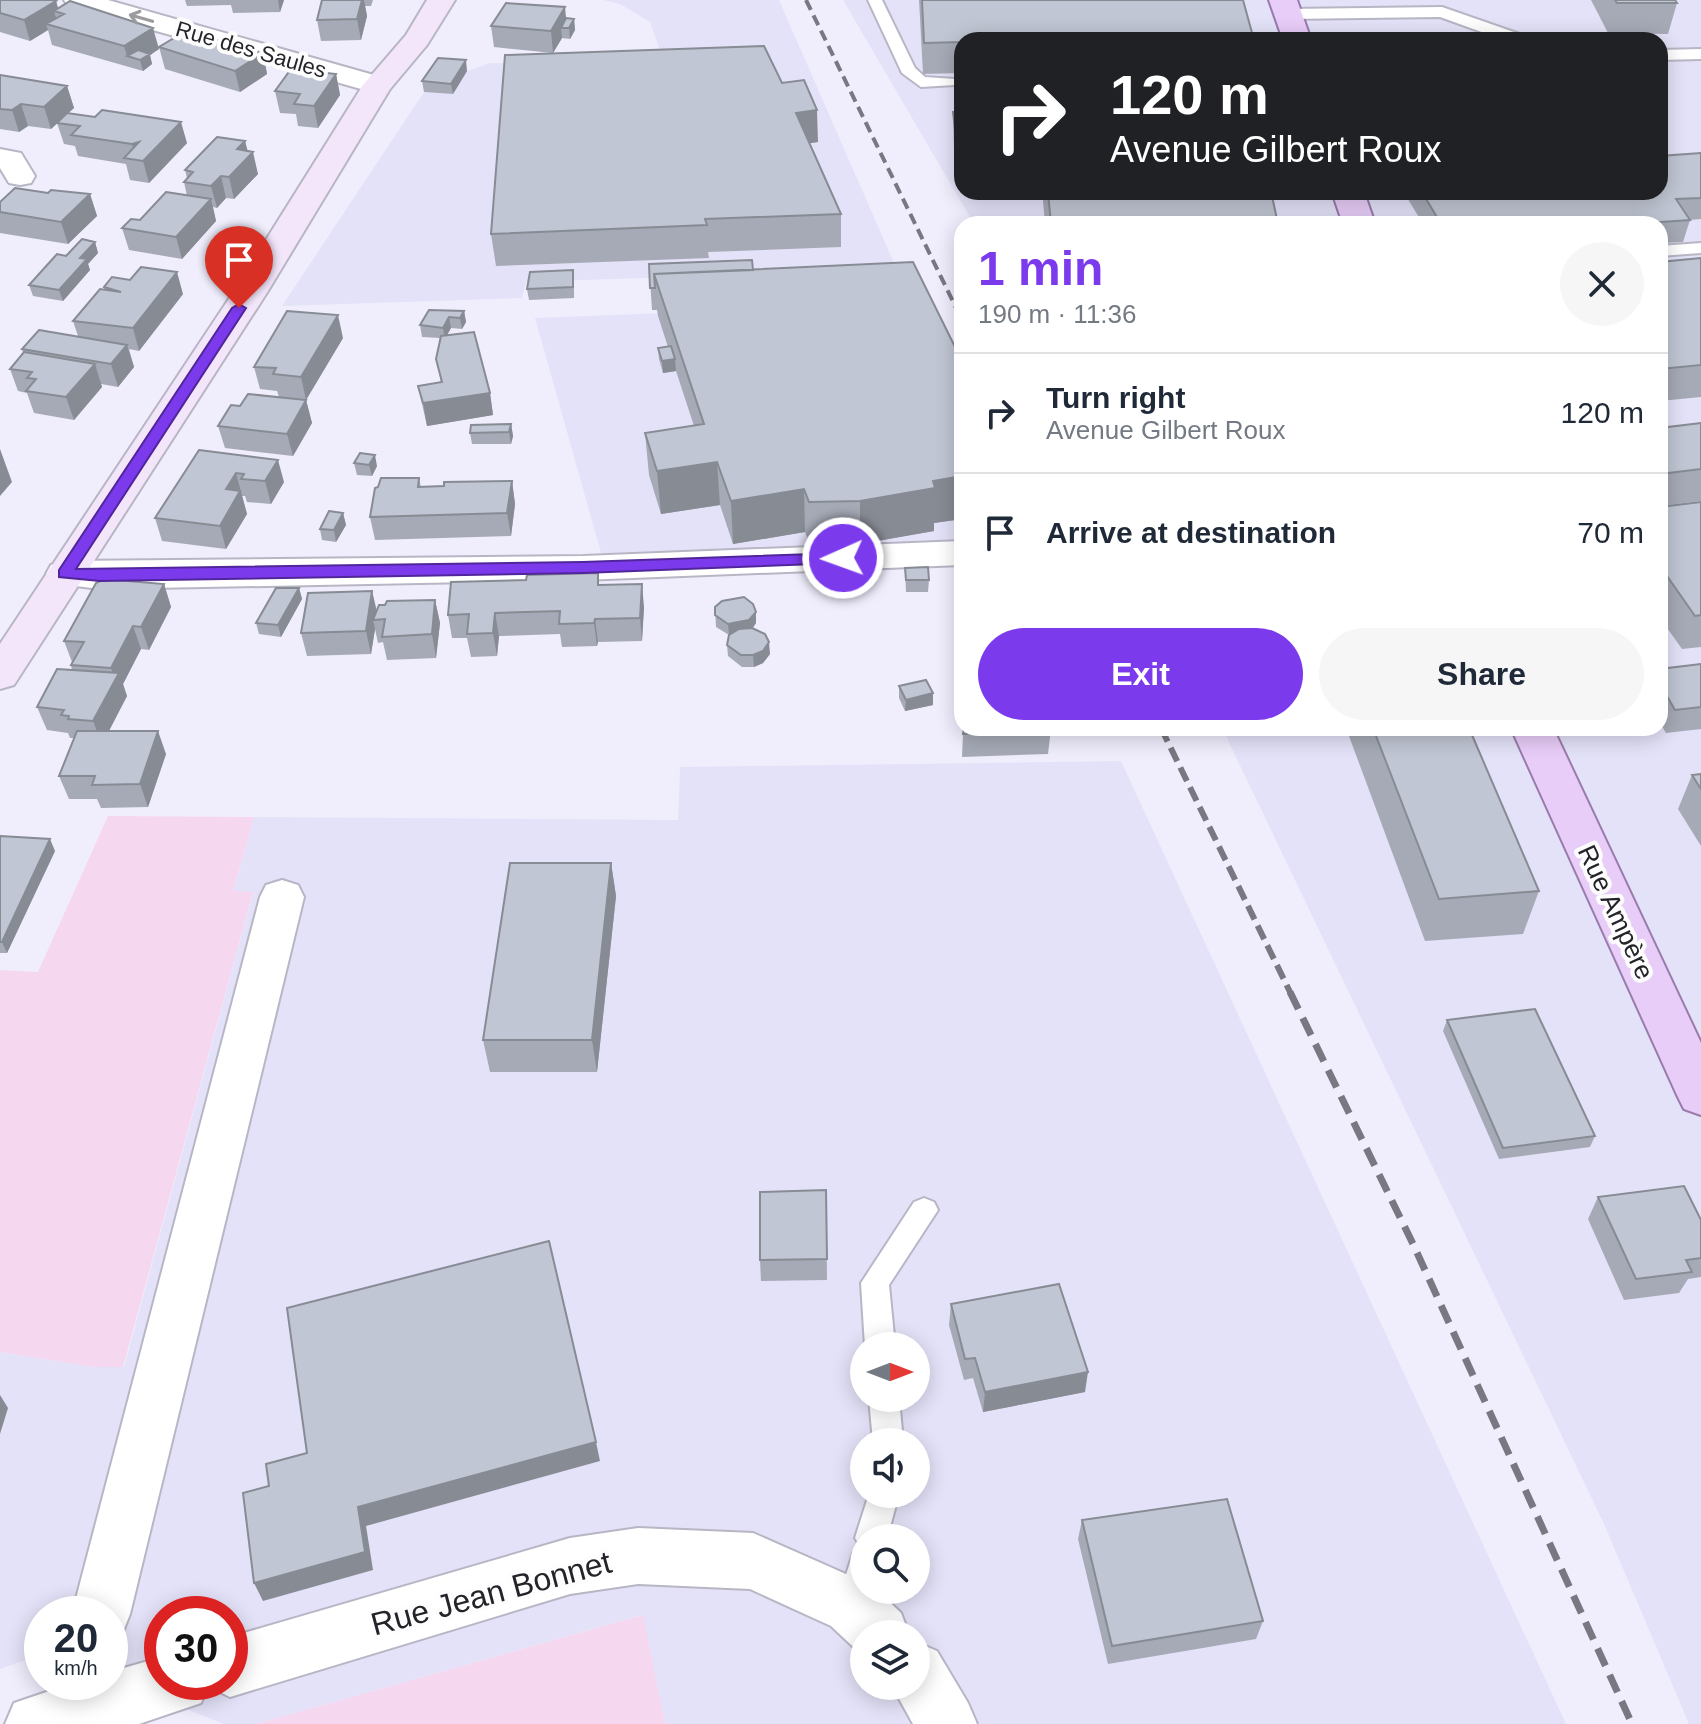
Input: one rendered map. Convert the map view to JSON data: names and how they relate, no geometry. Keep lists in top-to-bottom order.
{
  "streets": {
    "main road": ["Rue Ampère"],
    "street": ["Rue des Saules", "Rue Jean Bonnet"]
  },
  "one_way": ["Rue des Saules"],
  "north": "right",
  "page": {
    "turn": ["120 m", "Avenue Gilbert Roux"],
    "heading": ["1 min", "190 m · 11:36"],
    "list": [
      {
        "name": "Turn right",
        "note": "Avenue Gilbert Roux",
        "value": "120 m"
      },
      {
        "name": "Arrive at destination",
        "value": "70 m"
      }
    ],
    "buttons": ["Exit", "Share"],
    "speed": "20 km/h",
    "limit": "30"
  }
}
